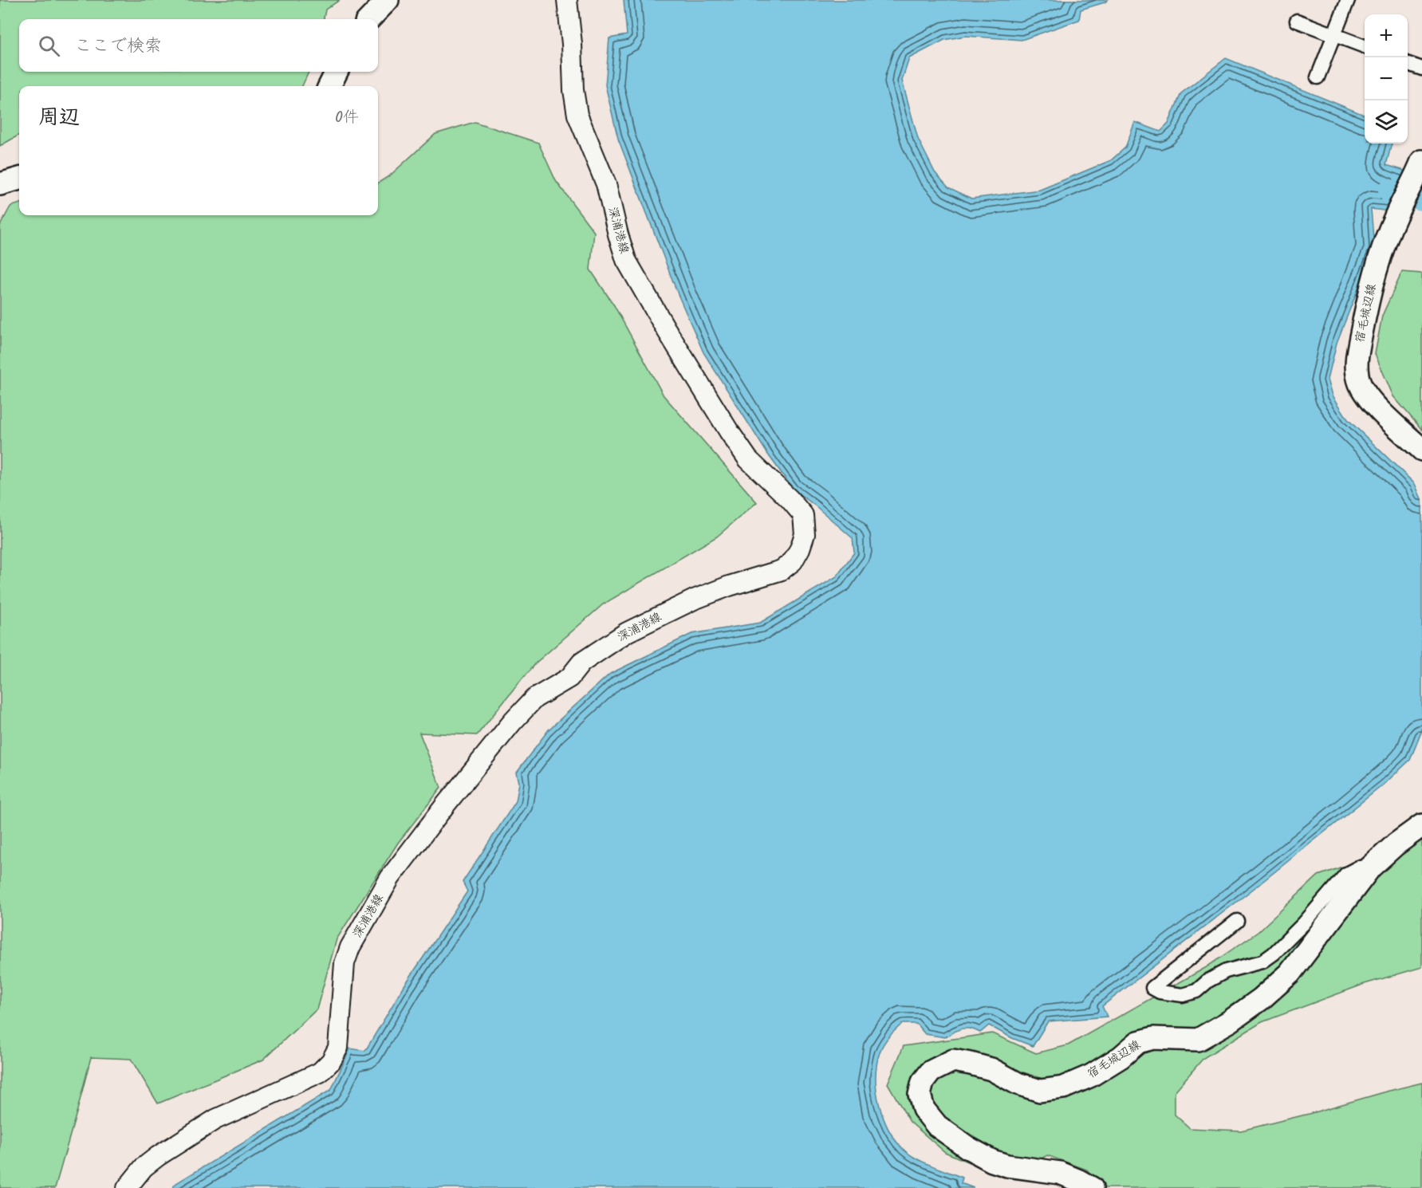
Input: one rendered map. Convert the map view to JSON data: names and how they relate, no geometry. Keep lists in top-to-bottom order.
{
  "streets": {
    "main road": ["深浦港線", "宿毛城辺線"]
  },
  "page": {
    "map_buttons": ["+", "−"],
    "search": "ここで検索",
    "heading": ["周辺", "0件"]
  }
}
